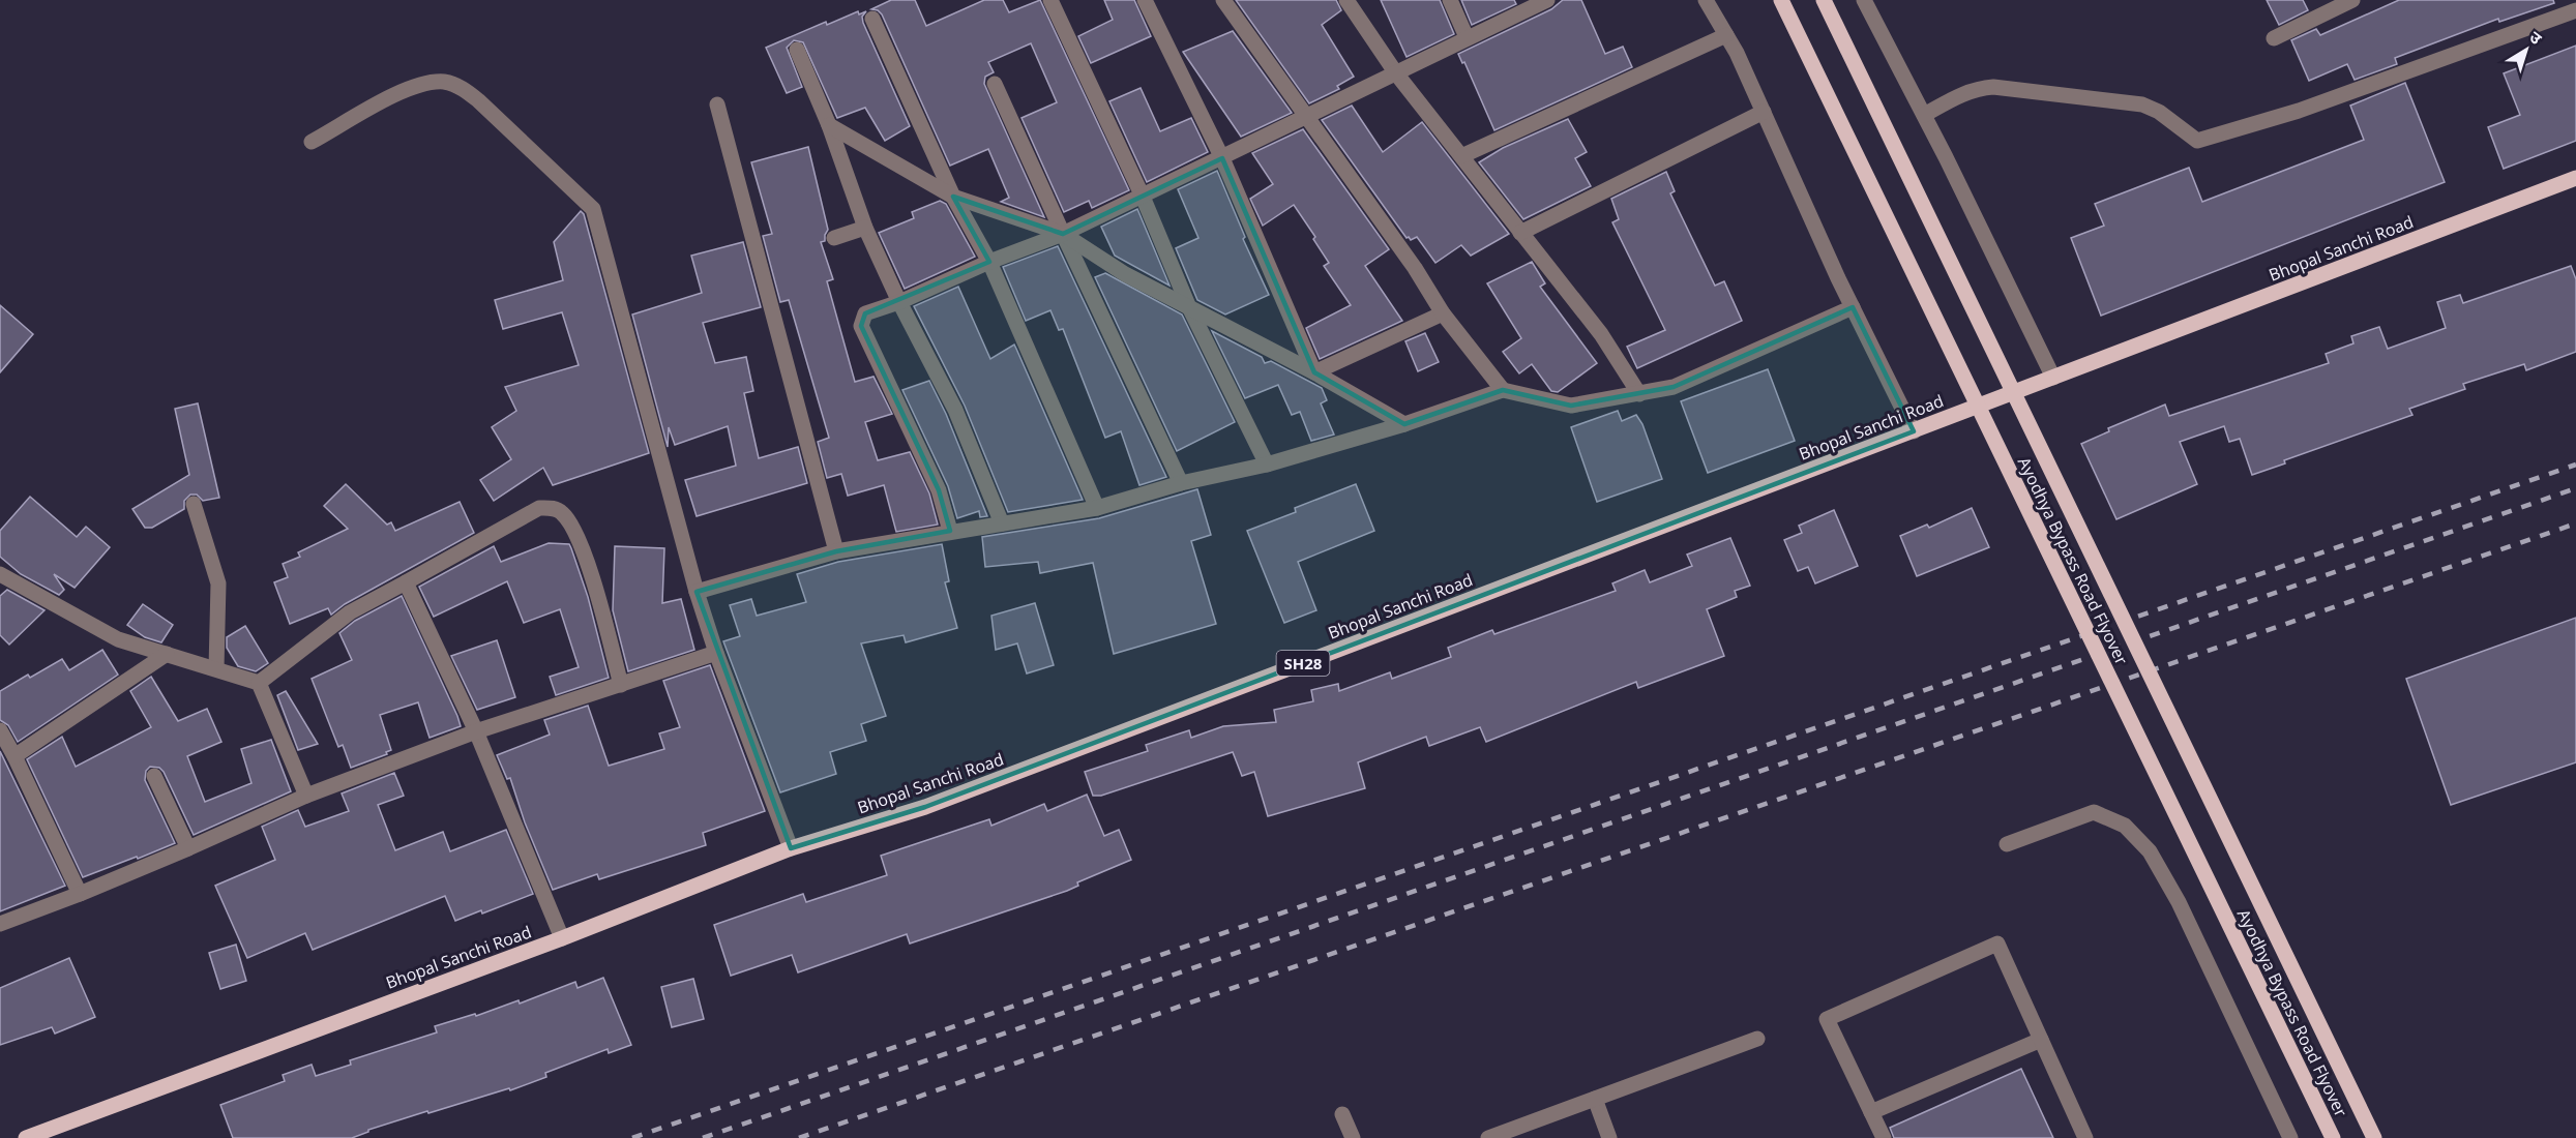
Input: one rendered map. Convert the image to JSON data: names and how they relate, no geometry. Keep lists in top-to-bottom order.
{
  "streets": {
    "main road": ["Bhopal Sanchi Road", "Ayodhya Bypass Road Flyover", "SH28"]
  },
  "north": "top right"
}
